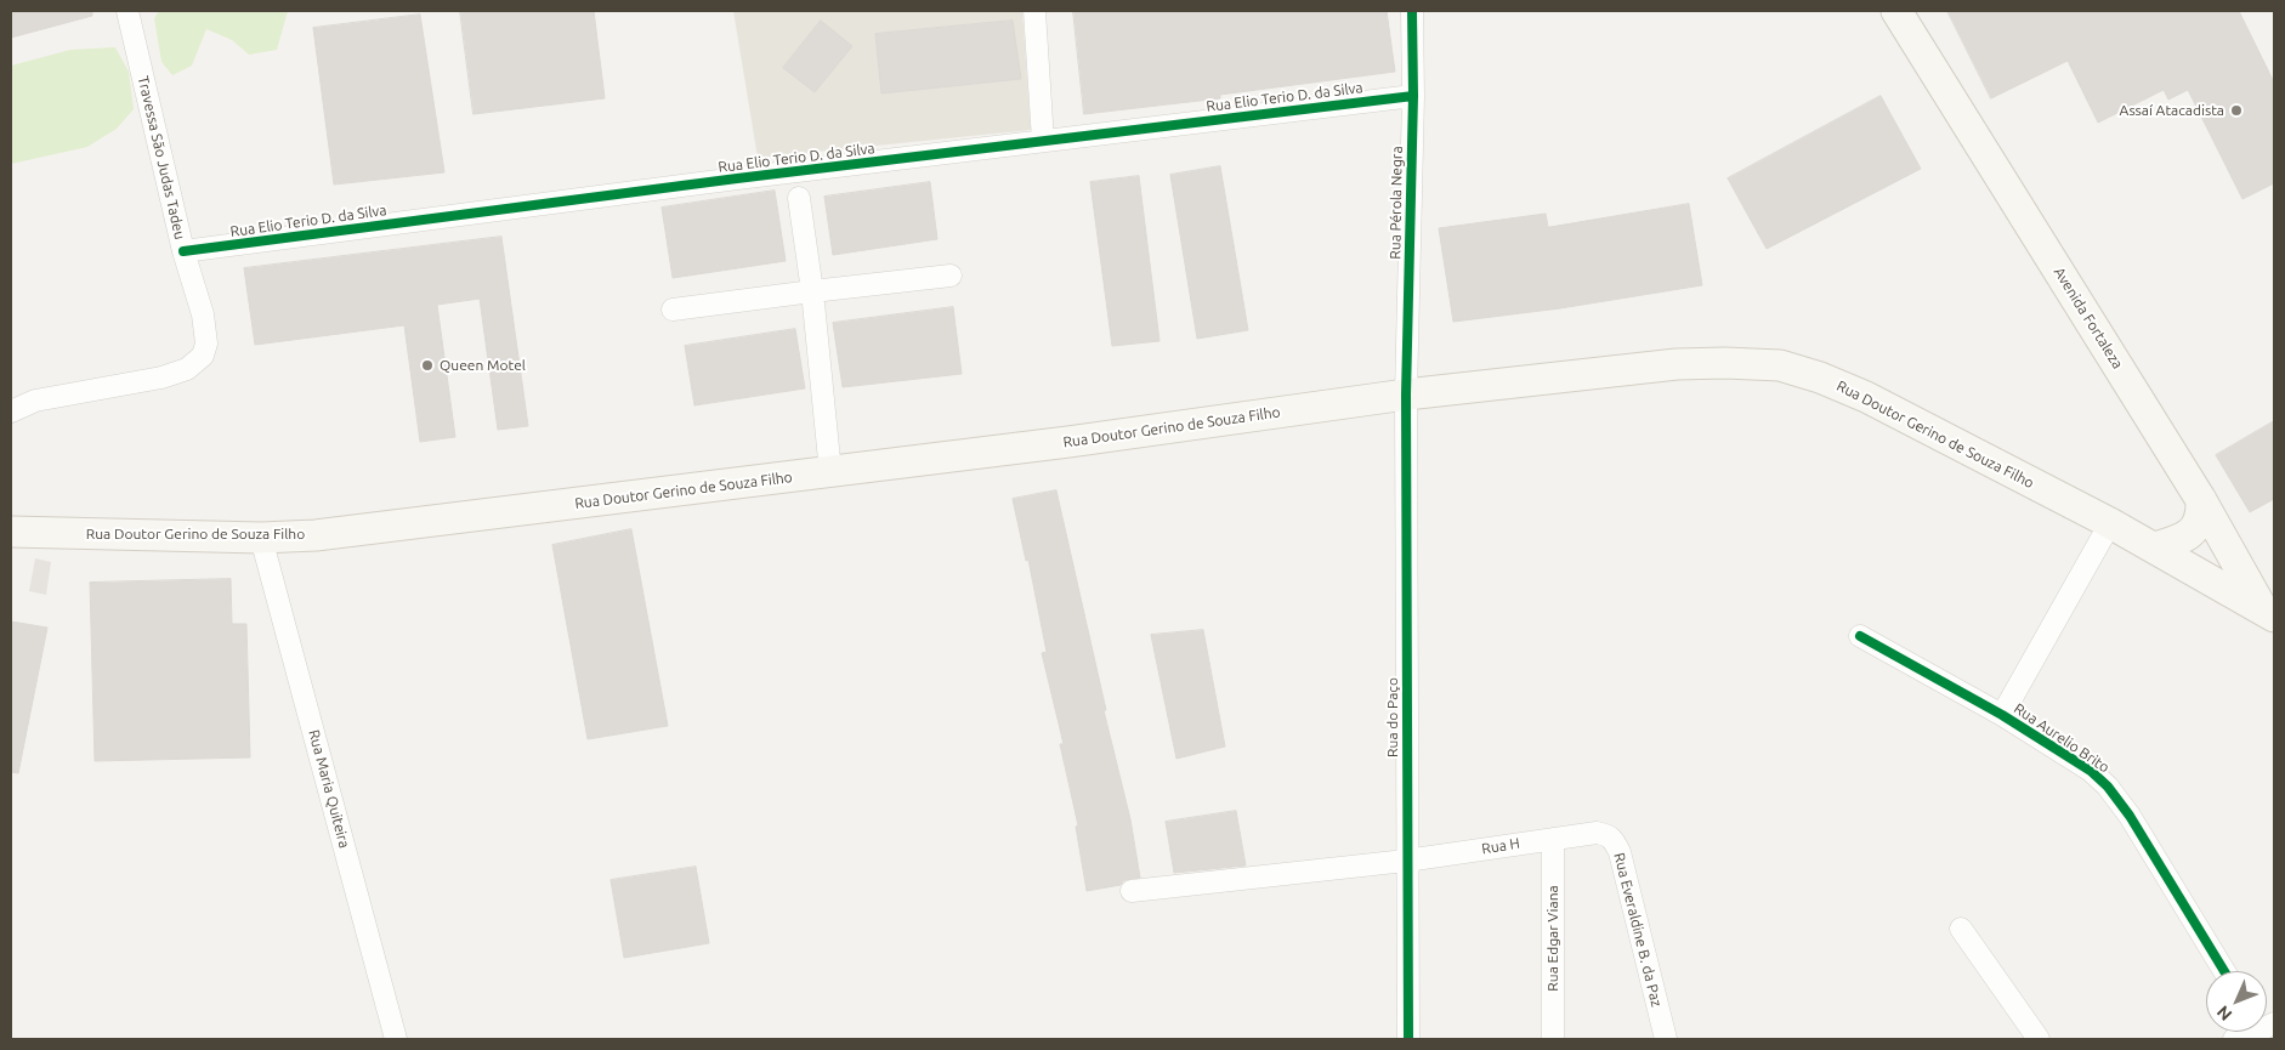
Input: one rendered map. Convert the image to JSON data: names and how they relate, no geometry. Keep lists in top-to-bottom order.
{
  "streets": {
    "main road": ["Avenida Fortaleza", "Rua Doutor Gerino de Souza Filho"],
    "street": [
      "Rua Elio Terio D. da Silva",
      "Travessa São Judas Tadeu",
      "Rua Pérola Negra",
      "Rua do Paço",
      "Rua Aurelio Brito",
      "Rua Maria Quiteira",
      "Rua H",
      "Rua Everaldine B. da Paz",
      "Rua Edgar Viana"
    ]
  },
  "crossings": [
    ["Rua Elio Terio D. da Silva", "Travessa São Judas Tadeu"],
    ["Rua Elio Terio D. da Silva", "Rua Pérola Negra"],
    ["Rua Pérola Negra", "Rua Doutor Gerino de Souza Filho"],
    ["Rua Pérola Negra", "Rua do Paço"],
    ["Avenida Fortaleza", "Rua Doutor Gerino de Souza Filho"],
    ["Rua Doutor Gerino de Souza Filho", "Rua do Paço"],
    ["Rua Doutor Gerino de Souza Filho", "Rua Maria Quiteira"],
    ["Rua do Paço", "Rua H"],
    ["Rua H", "Rua Everaldine B. da Paz"],
    ["Rua H", "Rua Edgar Viana"]
  ],
  "places": ["Assaí Atacadista", "Queen Motel"],
  "north": "bottom left"
}
